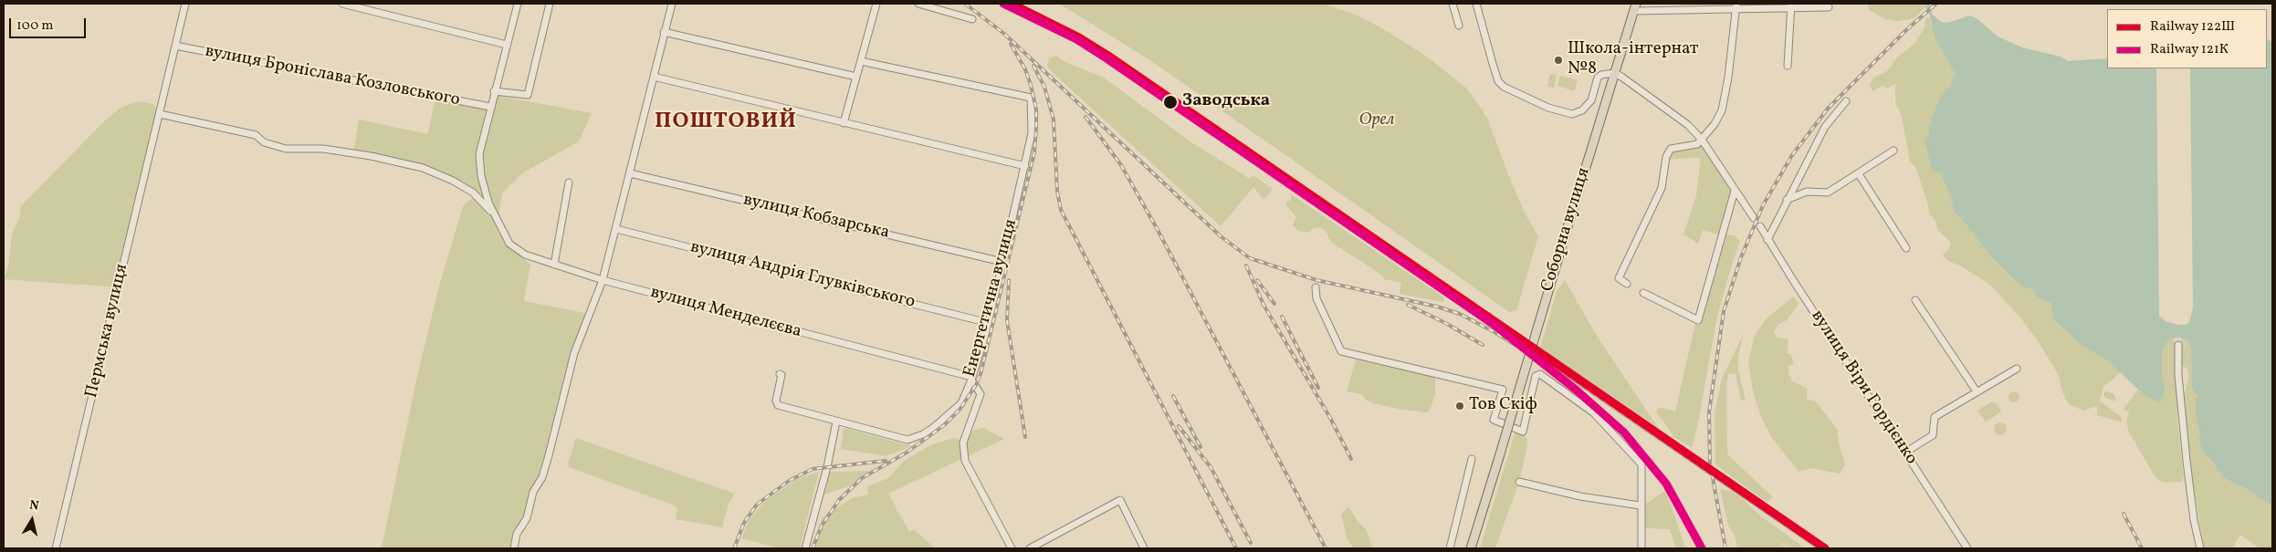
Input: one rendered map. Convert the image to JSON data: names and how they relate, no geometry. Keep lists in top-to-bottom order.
{
  "streets": {
    "main road": ["Соборна вулиця"],
    "street": [
      "вулиця Броніслава Козловського",
      "вулиця Кобзарська",
      "вулиця Андрія Глувківського",
      "Енергетична вулиця",
      "вулиця Менделєєва",
      "Пермська вулиця",
      "вулиця Віри Гордієнко"
    ]
  },
  "crossings": [
    ["вулиця Броніслава Козловського", "вулиця Менделєєва"],
    ["вулиця Броніслава Козловського", "Пермська вулиця"],
    ["вулиця Кобзарська", "Енергетична вулиця"],
    ["вулиця Андрія Глувківського", "Енергетична вулиця"],
    ["Енергетична вулиця", "вулиця Менделєєва"]
  ],
  "districts": ["ПОШТОВИЙ"],
  "parks": ["Орел"],
  "places": ["Школа-інтернат №8", "Заводська", "Тов Скіф"],
  "lines": ["rail line 122Ш", "rail line 121К"],
  "legend": ["Railway 122Ш", "Railway 121К"],
  "scale_bar": "100 m",
  "north": "top"
}
